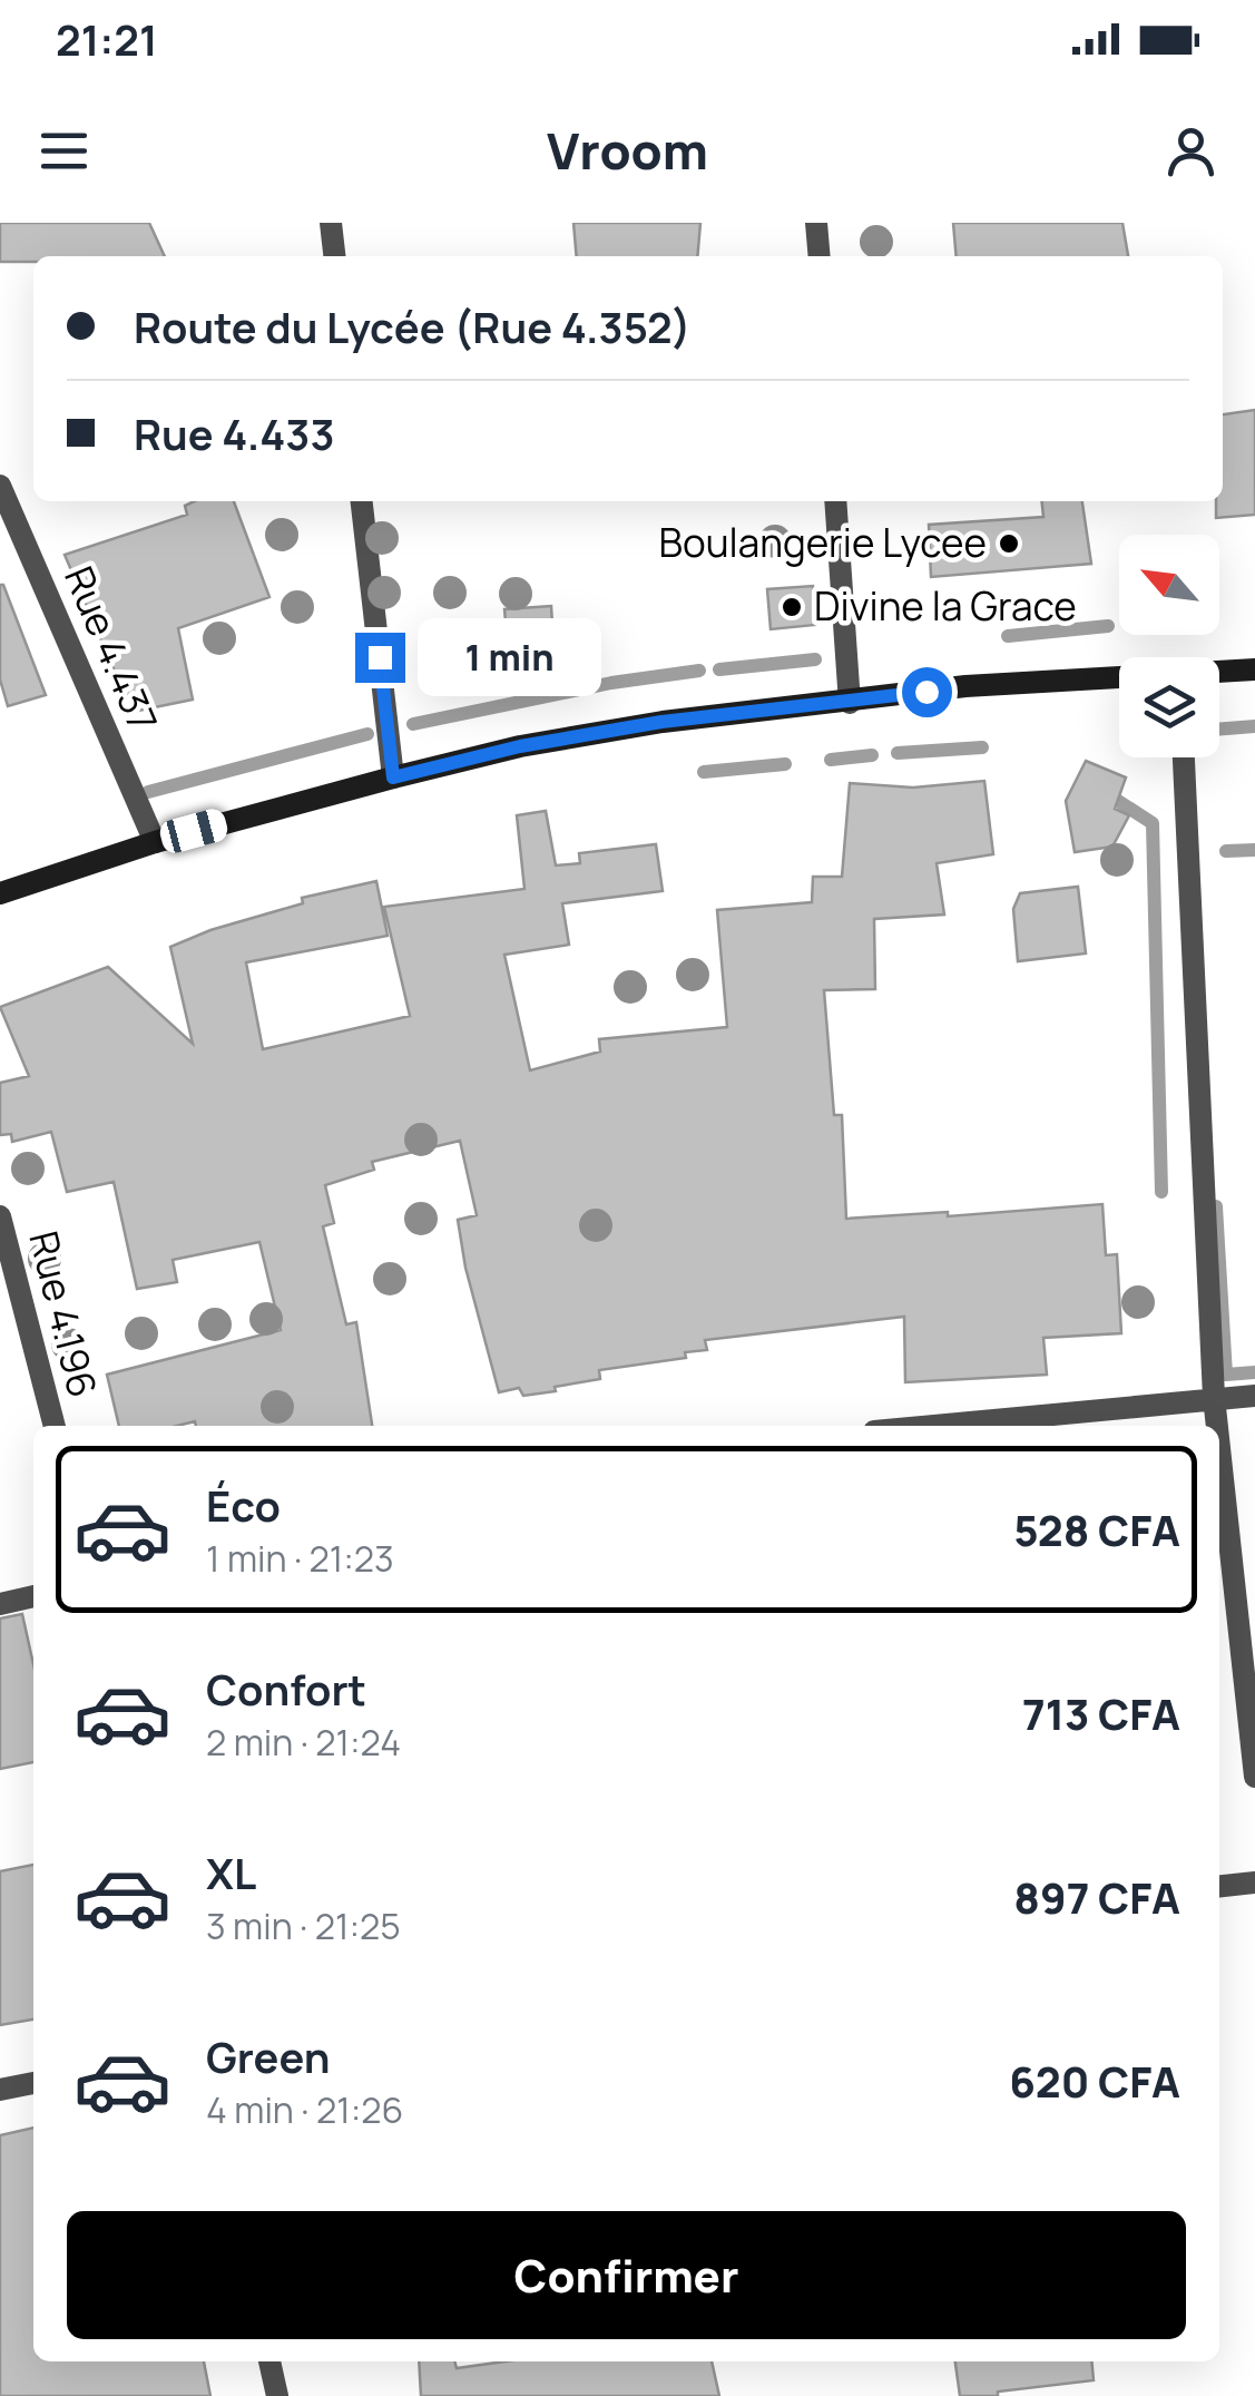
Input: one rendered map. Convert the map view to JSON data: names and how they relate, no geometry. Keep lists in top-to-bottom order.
{
  "streets": {
    "street": ["Rue 4.437", "Rue 4.196"]
  },
  "places": ["Boulangerie Lycee", "Divine la Grace"],
  "north": "top left",
  "page": {
    "status": "21:21",
    "header": "Vroom",
    "banner": ["Route du Lycée (Rue 4.352)", "Rue 4.433"],
    "bubble": "1 min",
    "list": [
      {
        "name": "Éco",
        "note": "1 min · 21:23",
        "value": "528 CFA"
      },
      {
        "name": "Confort",
        "note": "2 min · 21:24",
        "value": "713 CFA"
      },
      {
        "name": "XL",
        "note": "3 min · 21:25",
        "value": "897 CFA"
      },
      {
        "name": "Green",
        "note": "4 min · 21:26",
        "value": "620 CFA"
      }
    ],
    "buttons": "Confirmer"
  }
}
